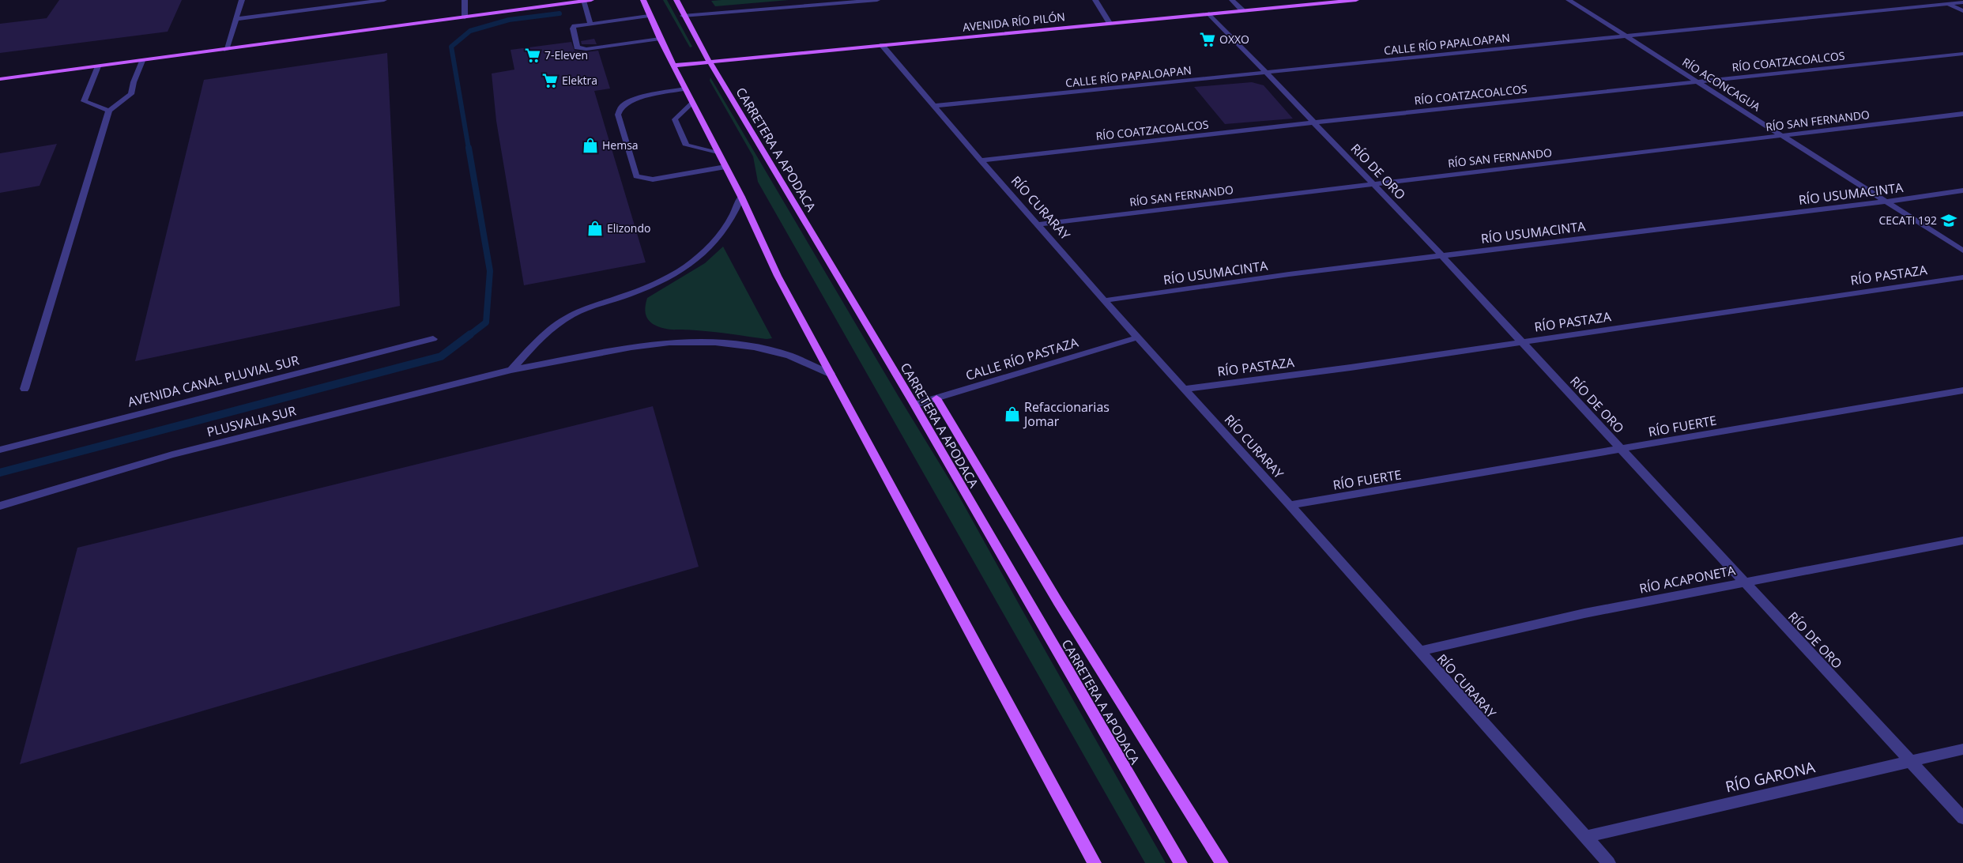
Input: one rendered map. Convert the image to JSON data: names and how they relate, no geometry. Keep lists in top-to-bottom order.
{
  "streets": {
    "main road": ["AVENIDA RÍO PILÓN", "CARRETERA A APODACA"],
    "street": [
      "CALLE RÍO PAPALOAPAN",
      "RÍO COATZACOALCOS",
      "RÍO ACONCAGUA",
      "RÍO SAN FERNANDO",
      "RÍO DE ORO",
      "RÍO USUMACINTA",
      "RÍO CURARAY",
      "RÍO PASTAZA",
      "CALLE RÍO PASTAZA",
      "AVENIDA CANAL PLUVIAL SUR",
      "PLUSVALIA SUR",
      "RÍO FUERTE",
      "RÍO ACAPONETA",
      "RÍO GARONA"
    ]
  },
  "crossings": [
    ["AVENIDA RÍO PILÓN", "CARRETERA A APODACA"],
    ["AVENIDA RÍO PILÓN", "RÍO DE ORO"],
    ["AVENIDA RÍO PILÓN", "RÍO CURARAY"],
    ["CALLE RÍO PAPALOAPAN", "RÍO ACONCAGUA"],
    ["CALLE RÍO PAPALOAPAN", "RÍO DE ORO"],
    ["CALLE RÍO PAPALOAPAN", "RÍO CURARAY"],
    ["RÍO COATZACOALCOS", "RÍO ACONCAGUA"],
    ["RÍO COATZACOALCOS", "RÍO DE ORO"],
    ["RÍO COATZACOALCOS", "RÍO CURARAY"],
    ["RÍO ACONCAGUA", "RÍO SAN FERNANDO"],
    ["RÍO ACONCAGUA", "RÍO USUMACINTA"],
    ["RÍO SAN FERNANDO", "RÍO DE ORO"],
    ["RÍO SAN FERNANDO", "RÍO CURARAY"],
    ["CARRETERA A APODACA", "CALLE RÍO PASTAZA"],
    ["RÍO DE ORO", "RÍO USUMACINTA"],
    ["RÍO DE ORO", "RÍO PASTAZA"],
    ["RÍO DE ORO", "RÍO FUERTE"],
    ["RÍO DE ORO", "RÍO ACAPONETA"],
    ["RÍO DE ORO", "RÍO GARONA"],
    ["RÍO USUMACINTA", "RÍO CURARAY"],
    ["RÍO CURARAY", "RÍO PASTAZA"],
    ["RÍO CURARAY", "CALLE RÍO PASTAZA"],
    ["RÍO CURARAY", "RÍO FUERTE"],
    ["RÍO CURARAY", "RÍO ACAPONETA"],
    ["RÍO CURARAY", "RÍO GARONA"]
  ],
  "places": {
    "supermarket": ["OXXO", "7-Eleven", "Elektra"],
    "shop": ["Hemsa", "Elizondo", "Refaccionarias Jomar"],
    "school or university": ["CECATI 192"]
  }
}
